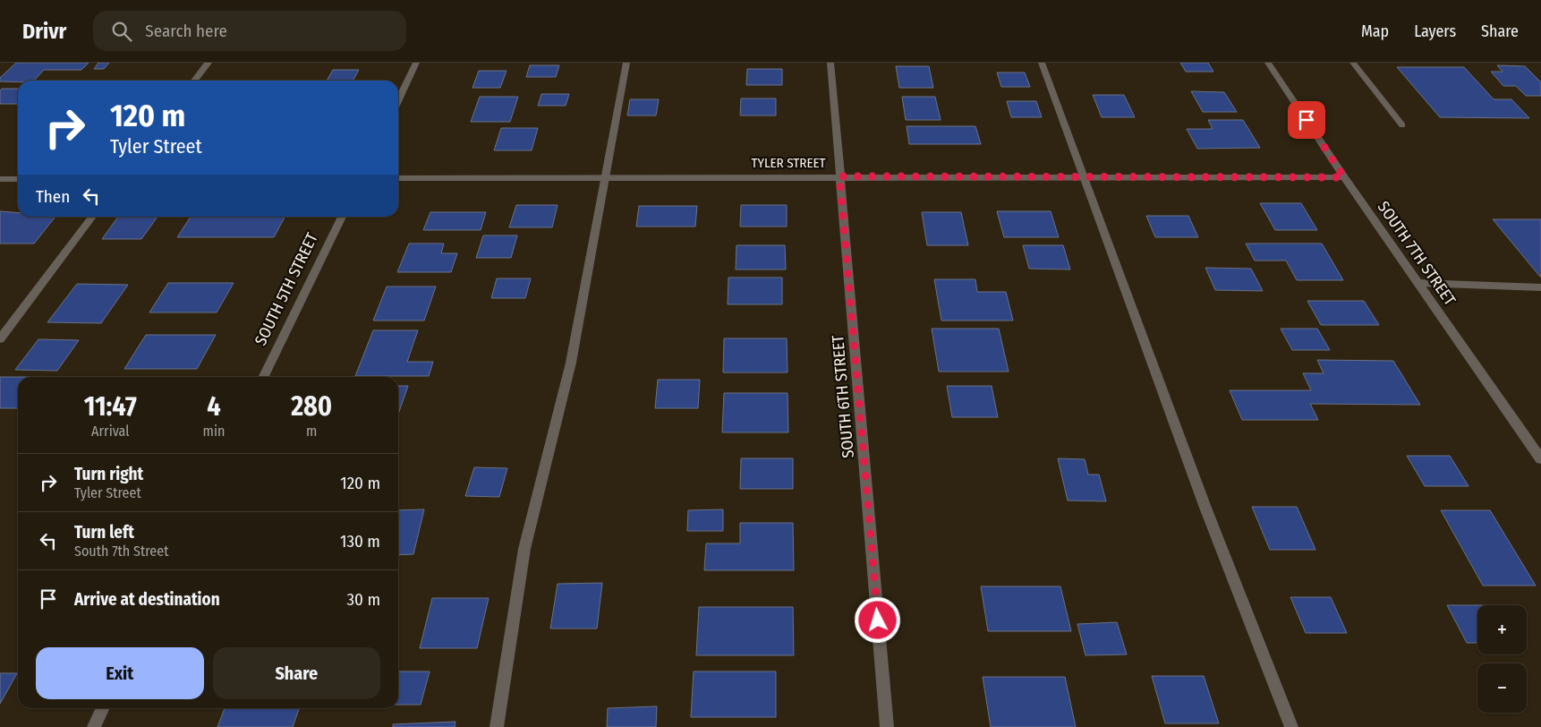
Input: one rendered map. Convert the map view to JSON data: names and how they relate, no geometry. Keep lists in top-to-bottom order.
{
  "streets": {
    "street": [
      "TYLER STREET",
      "SOUTH 7TH STREET",
      "SOUTH 5TH STREET",
      "SOUTH 6TH STREET"
    ]
  },
  "crossings": [
    ["TYLER STREET", "SOUTH 7TH STREET"],
    ["TYLER STREET", "SOUTH 6TH STREET"]
  ],
  "page": {
    "header": "Drivr",
    "search": "Search here",
    "nav": ["Map", "Layers", "Share"],
    "turn": ["120 m", "Tyler Street"],
    "then": "Then",
    "eta": [
      "11:47",
      "Arrival",
      "4",
      "min",
      "280",
      "m"
    ],
    "list": [
      {
        "name": "Turn right",
        "note": "Tyler Street",
        "value": "120 m"
      },
      {
        "name": "Turn left",
        "note": "South 7th Street",
        "value": "130 m"
      },
      {
        "name": "Arrive at destination",
        "value": "30 m"
      }
    ],
    "map_buttons": ["+", "−"],
    "buttons": ["Exit", "Share"]
  }
}
